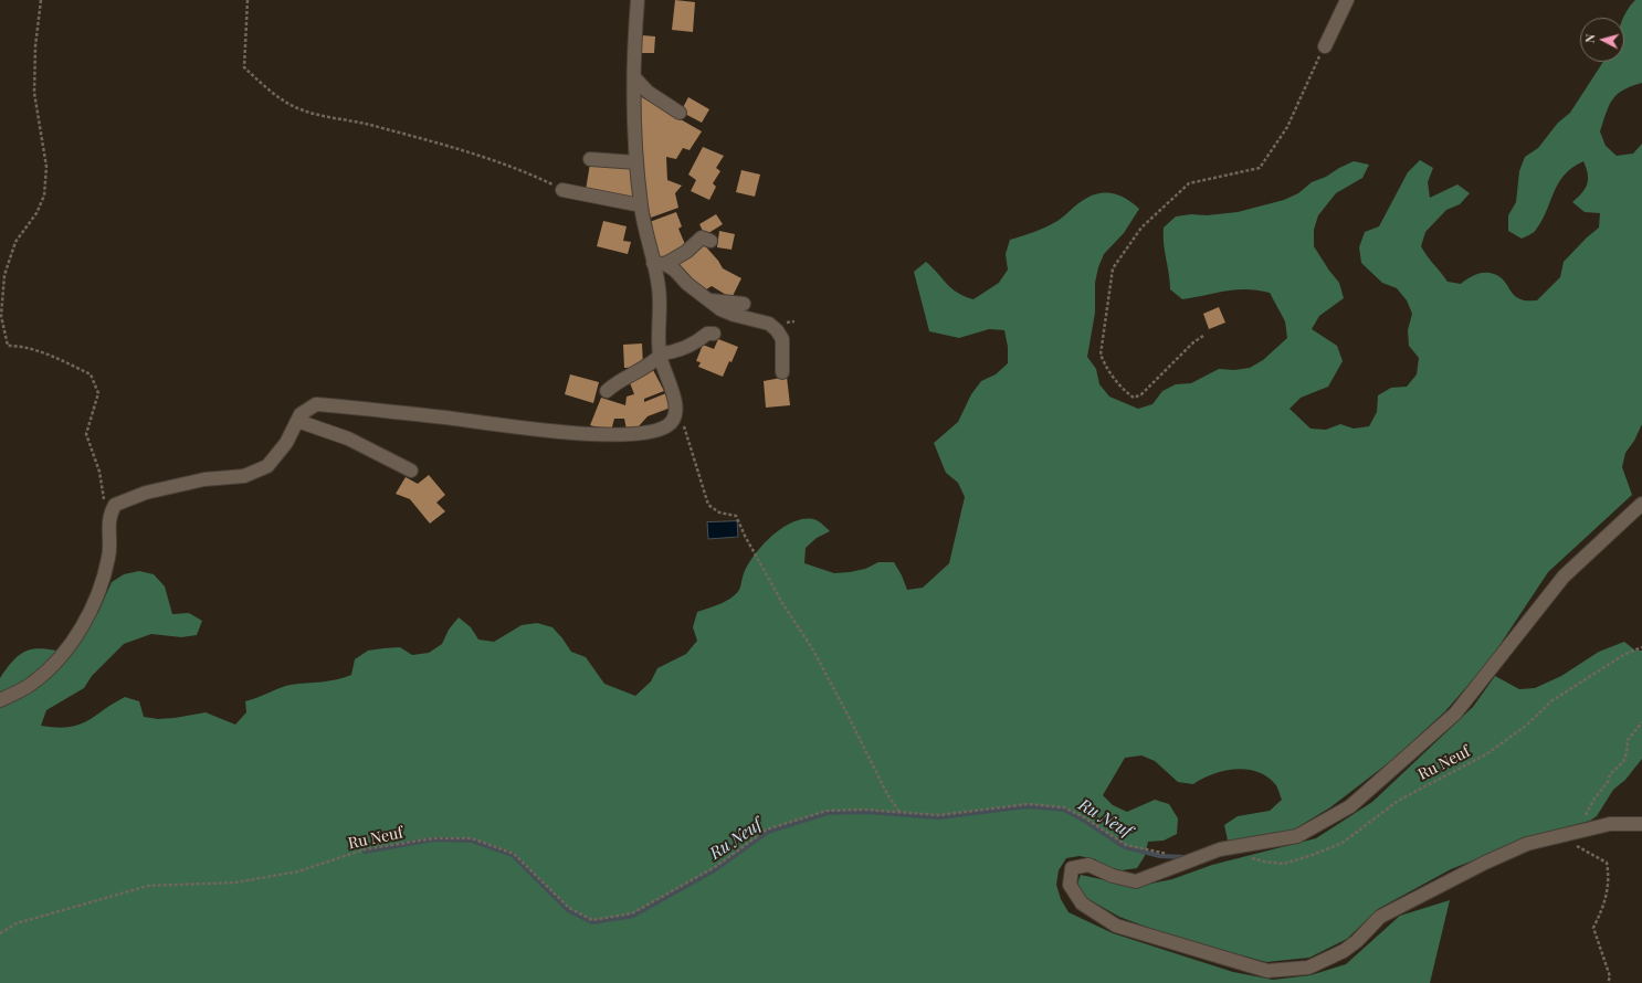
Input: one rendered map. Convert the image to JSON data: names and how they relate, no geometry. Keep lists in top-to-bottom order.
{
  "streets": {
    "path": ["Ru Neuf"]
  },
  "water": ["Ru Neuf"],
  "north": "left"
}
